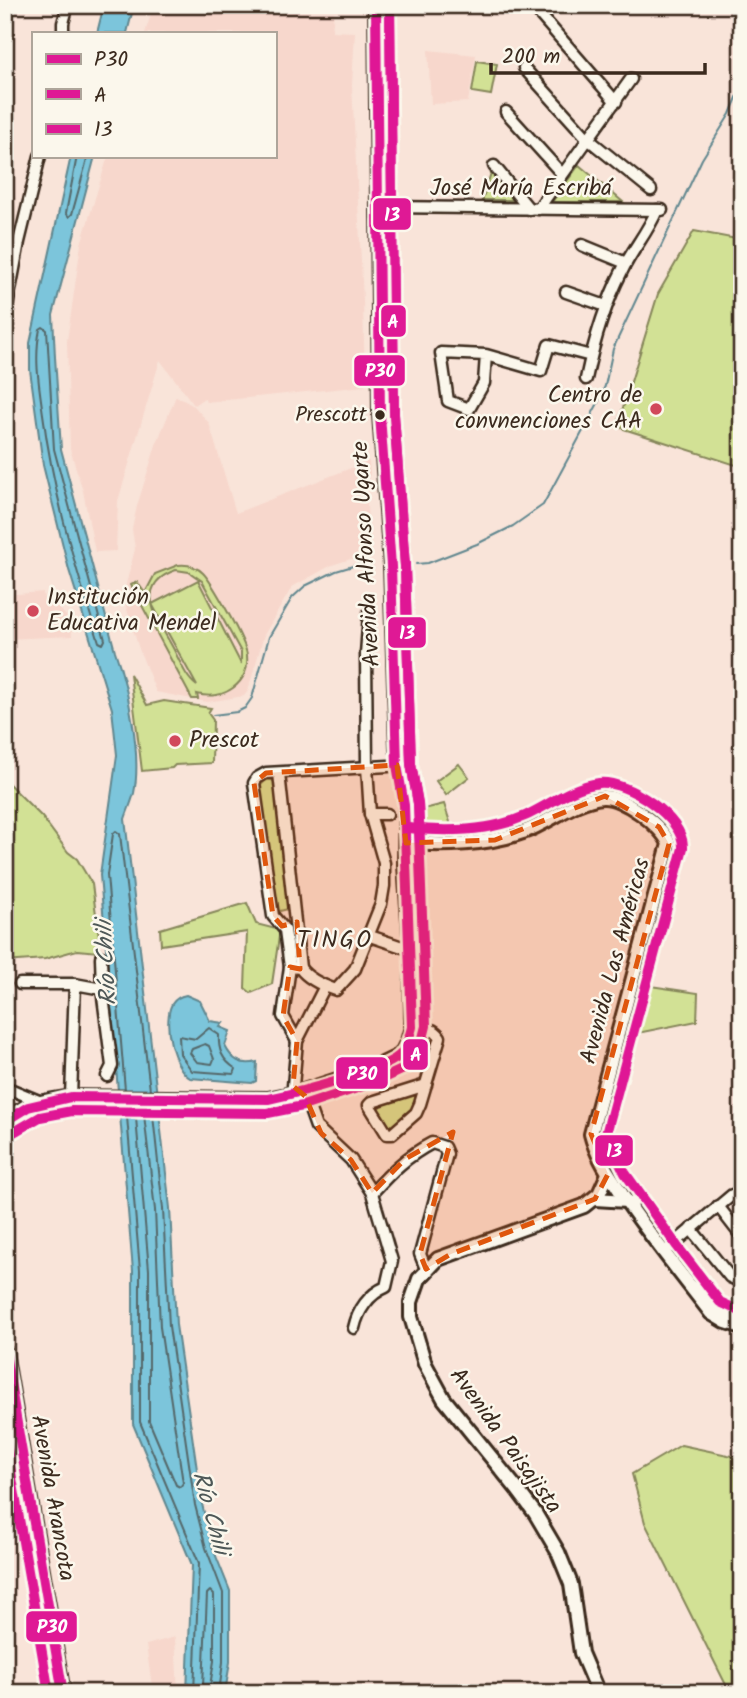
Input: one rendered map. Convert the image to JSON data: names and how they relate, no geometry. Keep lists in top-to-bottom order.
{
  "streets": {
    "main road": [
      "Avenida Alfonso Ugarte",
      "Avenida Las Américas",
      "Avenida Paisajista",
      "Avenida Arancota"
    ],
    "street": ["José María Escribá"]
  },
  "crossings": [
    ["José María Escribá", "Avenida Alfonso Ugarte"],
    ["Avenida Alfonso Ugarte", "Avenida Las Américas"]
  ],
  "districts": ["TINGO"],
  "water": ["Río Chili"],
  "places": [
    "Centro de convnenciones CAA",
    "Prescott",
    "Institución Educativa Mendel",
    "Prescot"
  ],
  "lines": ["transit line P30", "transit line A", "transit line 13"],
  "legend": ["P30", "A", "13"],
  "scale_bar": "200 m"
}
